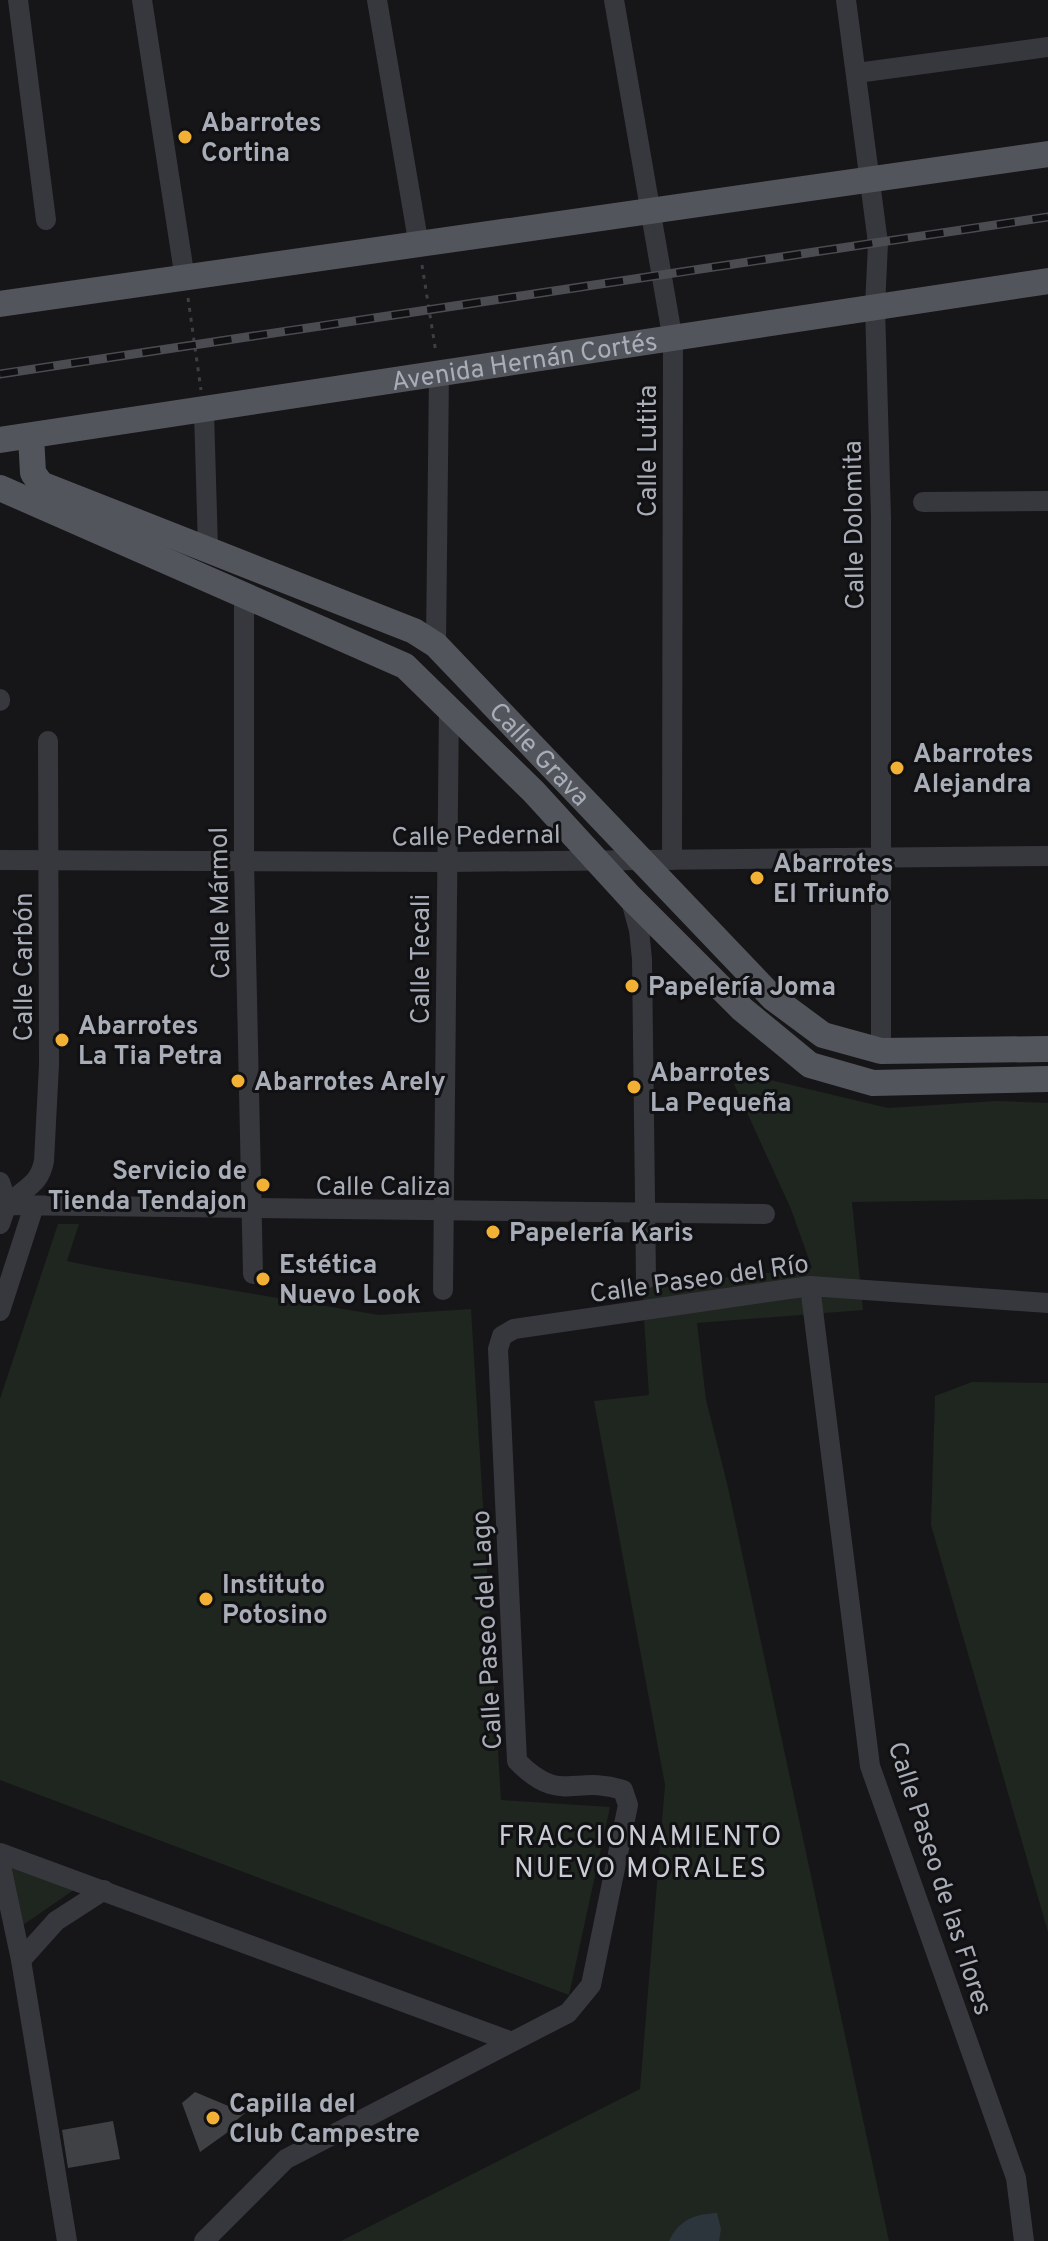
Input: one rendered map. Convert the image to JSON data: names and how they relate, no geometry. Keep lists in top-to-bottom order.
{
  "streets": {
    "main road": ["Avenida Hernán Cortés", "Calle Grava"],
    "street": [
      "Calle Lutita",
      "Calle Dolomita",
      "Calle Pedernal",
      "Calle Mármol",
      "Calle Tecali",
      "Calle Carbón",
      "Calle Caliza",
      "Calle Paseo del Río",
      "Calle Paseo del Lago",
      "Calle Paseo de las Flores"
    ]
  },
  "crossings": [
    ["Avenida Hernán Cortés", "Calle Lutita"],
    ["Avenida Hernán Cortés", "Calle Dolomita"],
    ["Avenida Hernán Cortés", "Calle Grava"],
    ["Calle Lutita", "Calle Pedernal"],
    ["Calle Dolomita", "Calle Grava"],
    ["Calle Dolomita", "Calle Pedernal"],
    ["Calle Grava", "Calle Pedernal"],
    ["Calle Grava", "Calle Mármol"],
    ["Calle Grava", "Calle Tecali"],
    ["Calle Pedernal", "Calle Mármol"],
    ["Calle Pedernal", "Calle Tecali"],
    ["Calle Pedernal", "Calle Carbón"],
    ["Calle Mármol", "Calle Caliza"],
    ["Calle Tecali", "Calle Caliza"],
    ["Calle Carbón", "Calle Caliza"],
    ["Calle Paseo del Río", "Calle Paseo del Lago"],
    ["Calle Paseo del Río", "Calle Paseo de las Flores"]
  ],
  "districts": ["FRACCIONAMIENTO NUEVO MORALES"],
  "places": [
    "Abarrotes Cortina",
    "Abarrotes Alejandra",
    "Abarrotes El Triunfo",
    "Papelería Joma",
    "Abarrotes La Tia Petra",
    "Abarrotes Arely",
    "Abarrotes La Pequeña",
    "Servicio de Tienda Tendajon",
    "Papelería Karis",
    "Estética Nuevo Look",
    "Instituto Potosino",
    "Capilla del Club Campestre"
  ]
}
